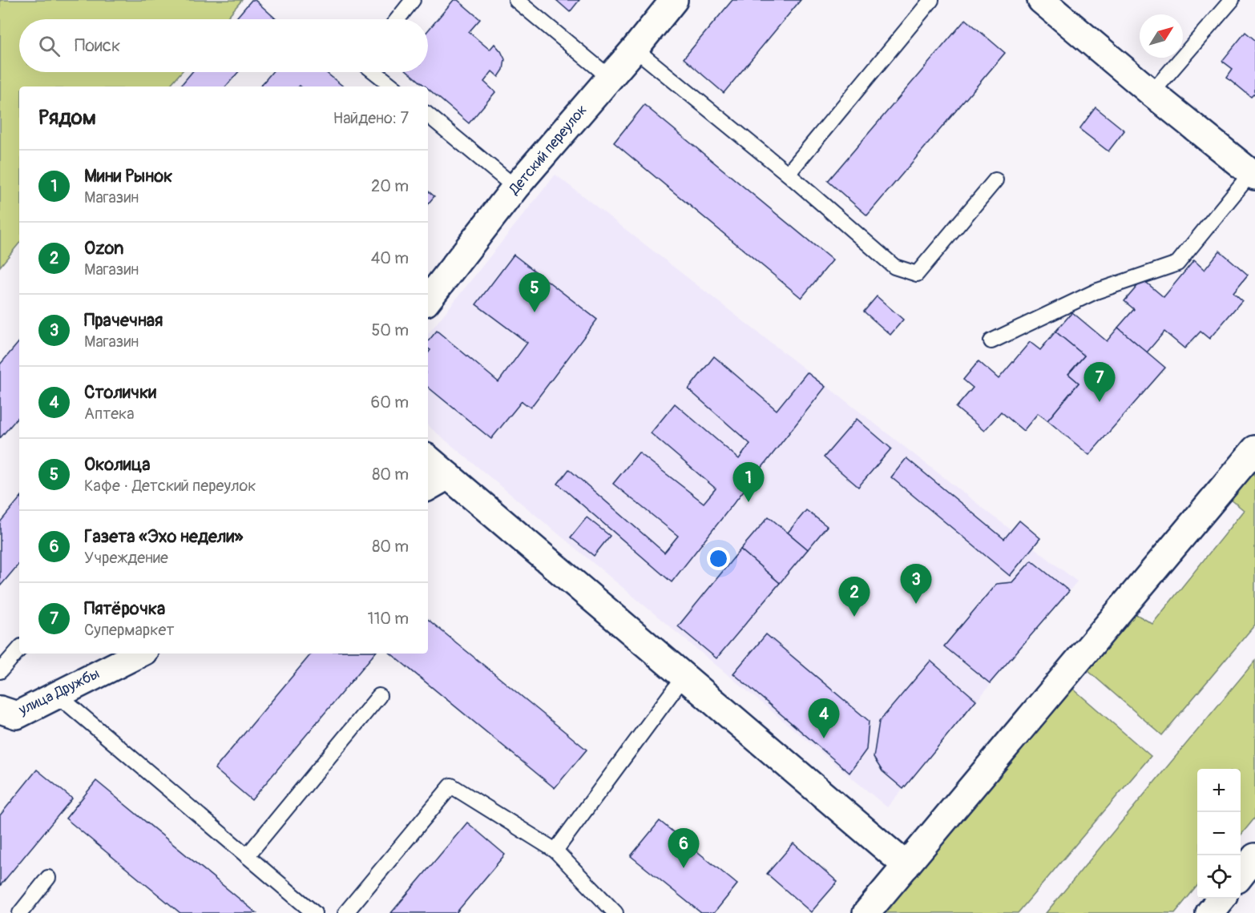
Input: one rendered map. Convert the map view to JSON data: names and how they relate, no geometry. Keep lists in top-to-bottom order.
{
  "streets": {
    "street": ["Детский переулок", "улица Дружбы"]
  },
  "north": "top right",
  "page": {
    "search": "Поиск",
    "heading": ["Рядом", "Найдено: 7"],
    "list": [
      {
        "mark": "1",
        "name": "Мини Рынок",
        "note": "Магазин",
        "value": "20 m"
      },
      {
        "mark": "2",
        "name": "Ozon",
        "note": "Магазин",
        "value": "40 m"
      },
      {
        "mark": "3",
        "name": "Прачечная",
        "note": "Магазин",
        "value": "50 m"
      },
      {
        "mark": "4",
        "name": "Столички",
        "note": "Аптека",
        "value": "60 m"
      },
      {
        "mark": "5",
        "name": "Околица",
        "note": "Кафе · Детский переулок",
        "value": "80 m"
      },
      {
        "mark": "6",
        "name": "Газета «Эхо недели»",
        "note": "Учреждение",
        "value": "80 m"
      },
      {
        "mark": "7",
        "name": "Пятёрочка",
        "note": "Супермаркет",
        "value": "110 m"
      }
    ],
    "pins": [
      "5",
      "7",
      "1",
      "3",
      "2",
      "4",
      "6"
    ],
    "map_buttons": ["+", "−"]
  }
}
